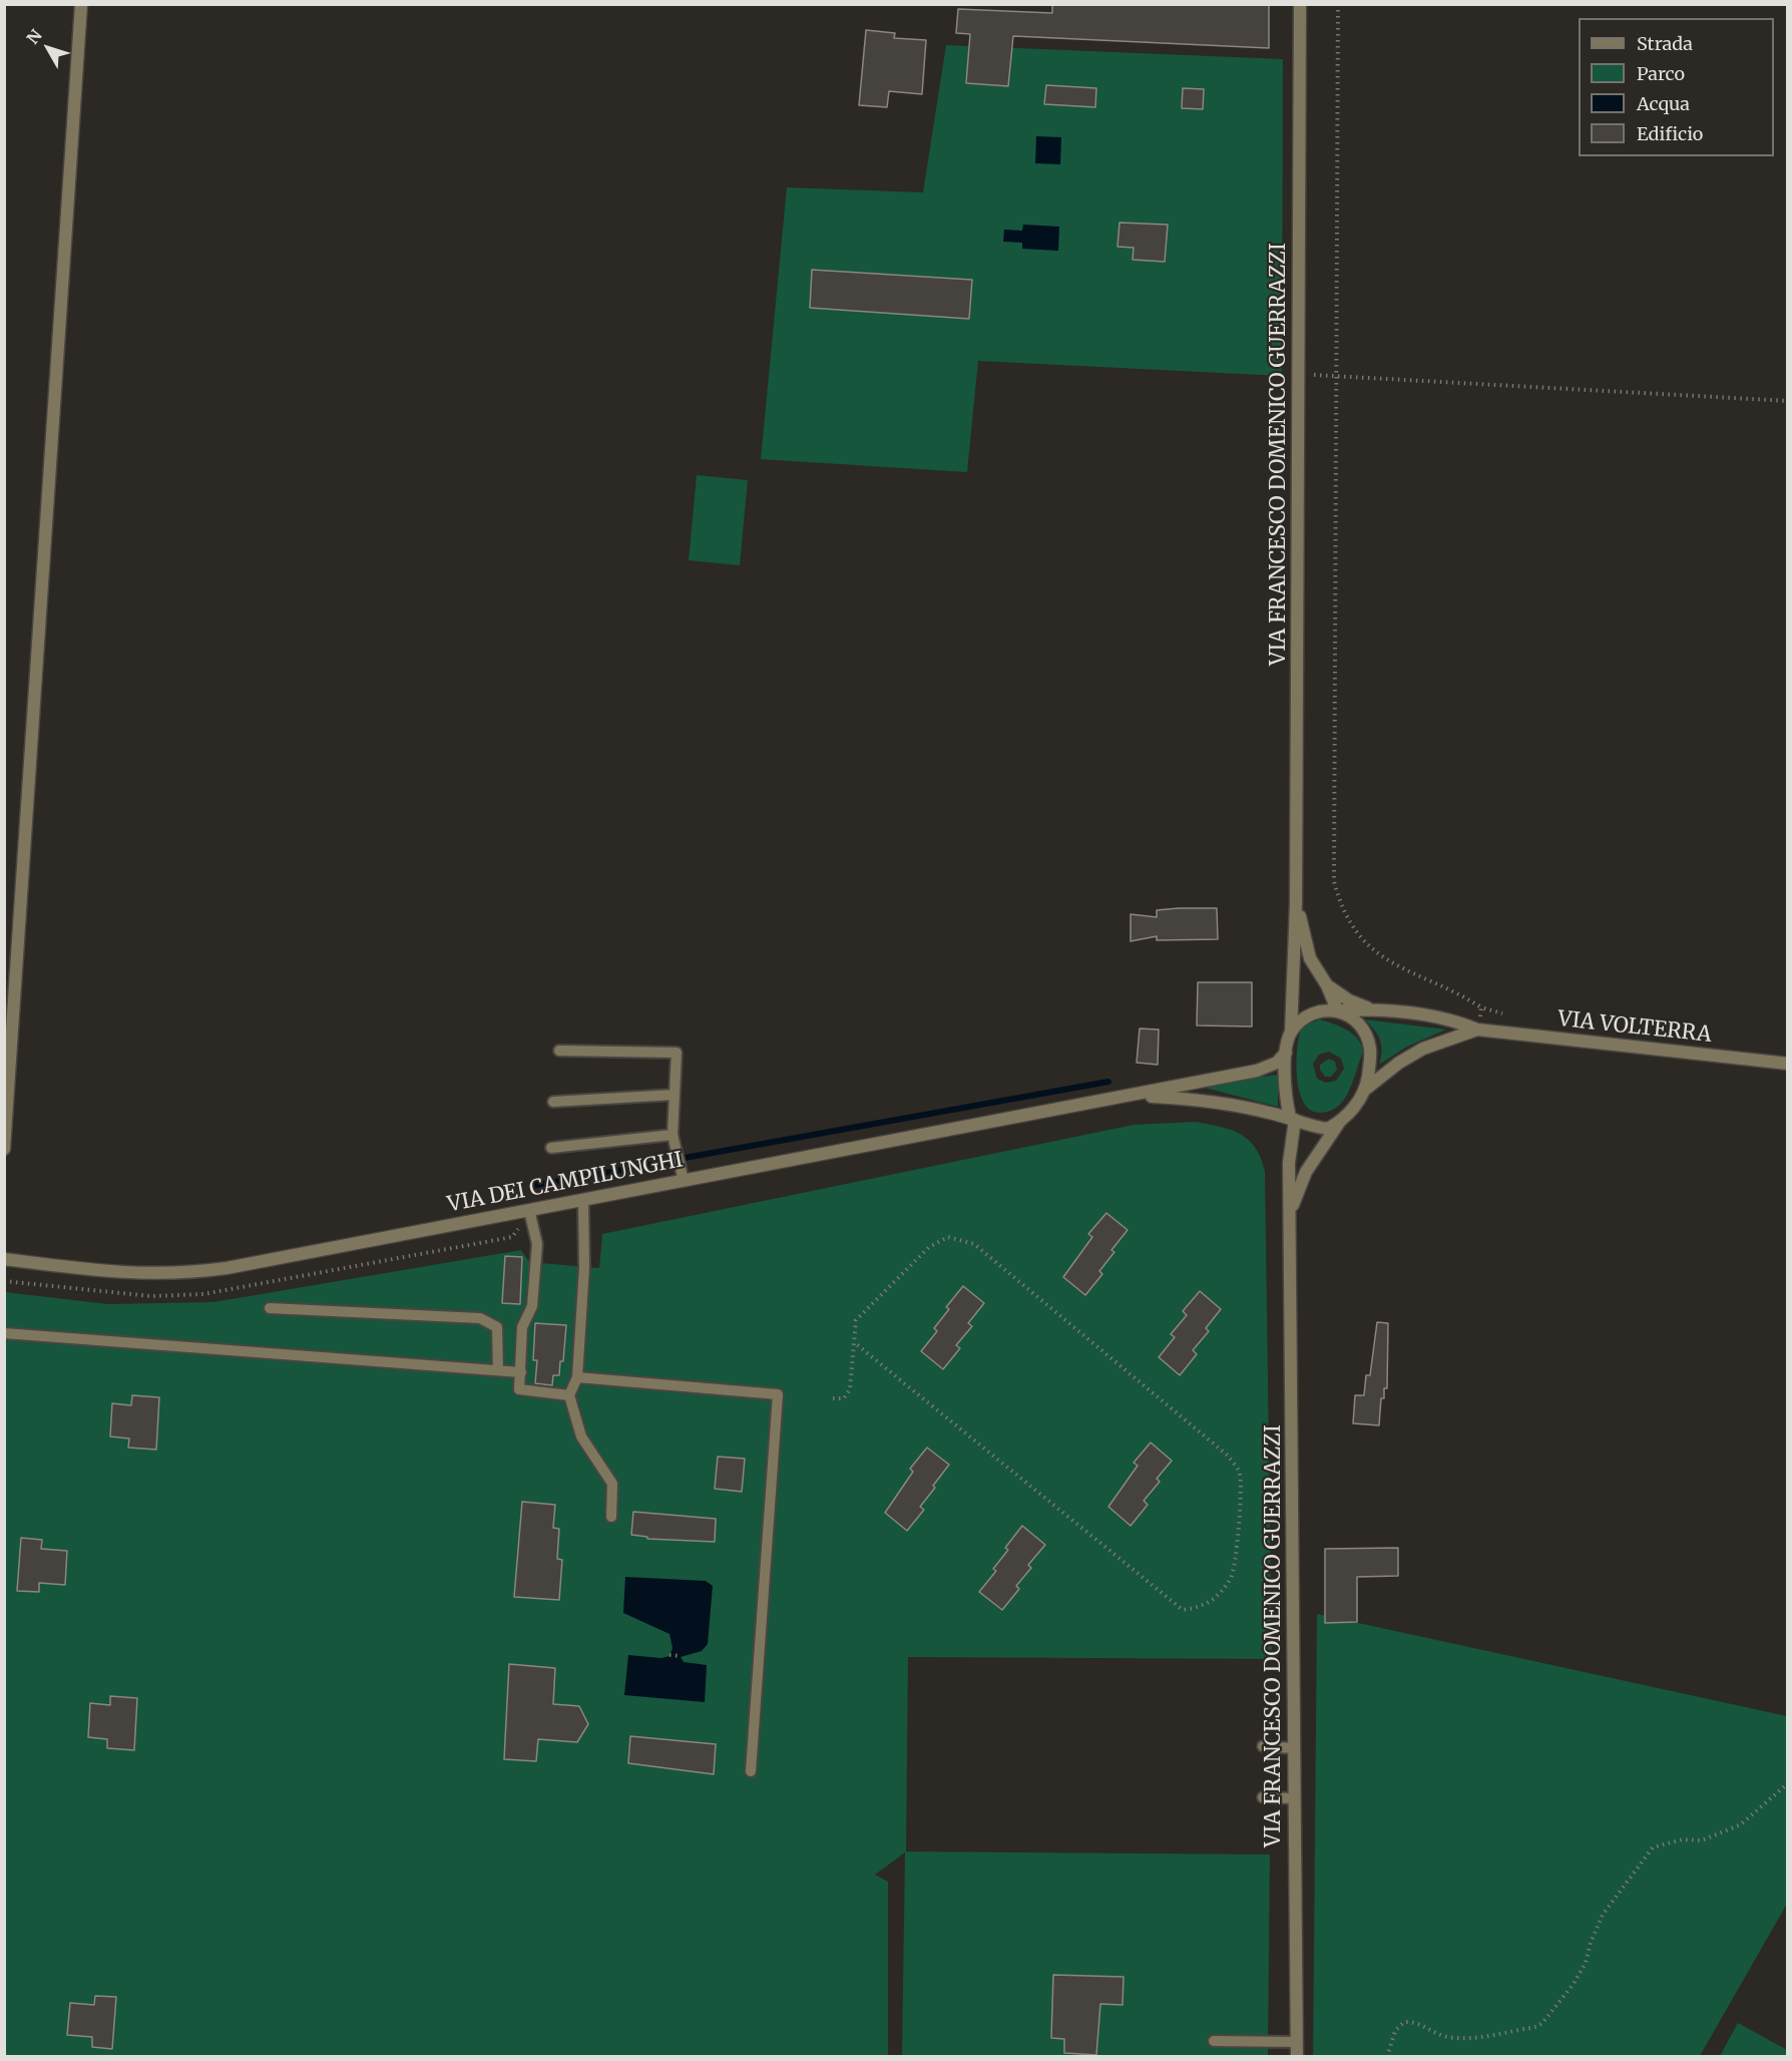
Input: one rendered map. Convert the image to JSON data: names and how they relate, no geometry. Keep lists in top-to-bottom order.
{
  "streets": {
    "street": ["VIA FRANCESCO DOMENICO GUERRAZZI", "VIA VOLTERRA", "VIA DEI CAMPILUNGHI"]
  },
  "crossings": [
    ["VIA FRANCESCO DOMENICO GUERRAZZI", "VIA VOLTERRA"],
    ["VIA FRANCESCO DOMENICO GUERRAZZI", "VIA DEI CAMPILUNGHI"],
    ["VIA VOLTERRA", "VIA DEI CAMPILUNGHI"]
  ],
  "legend": [
    "Strada",
    "Parco",
    "Acqua",
    "Edificio"
  ],
  "north": "top left"
}
